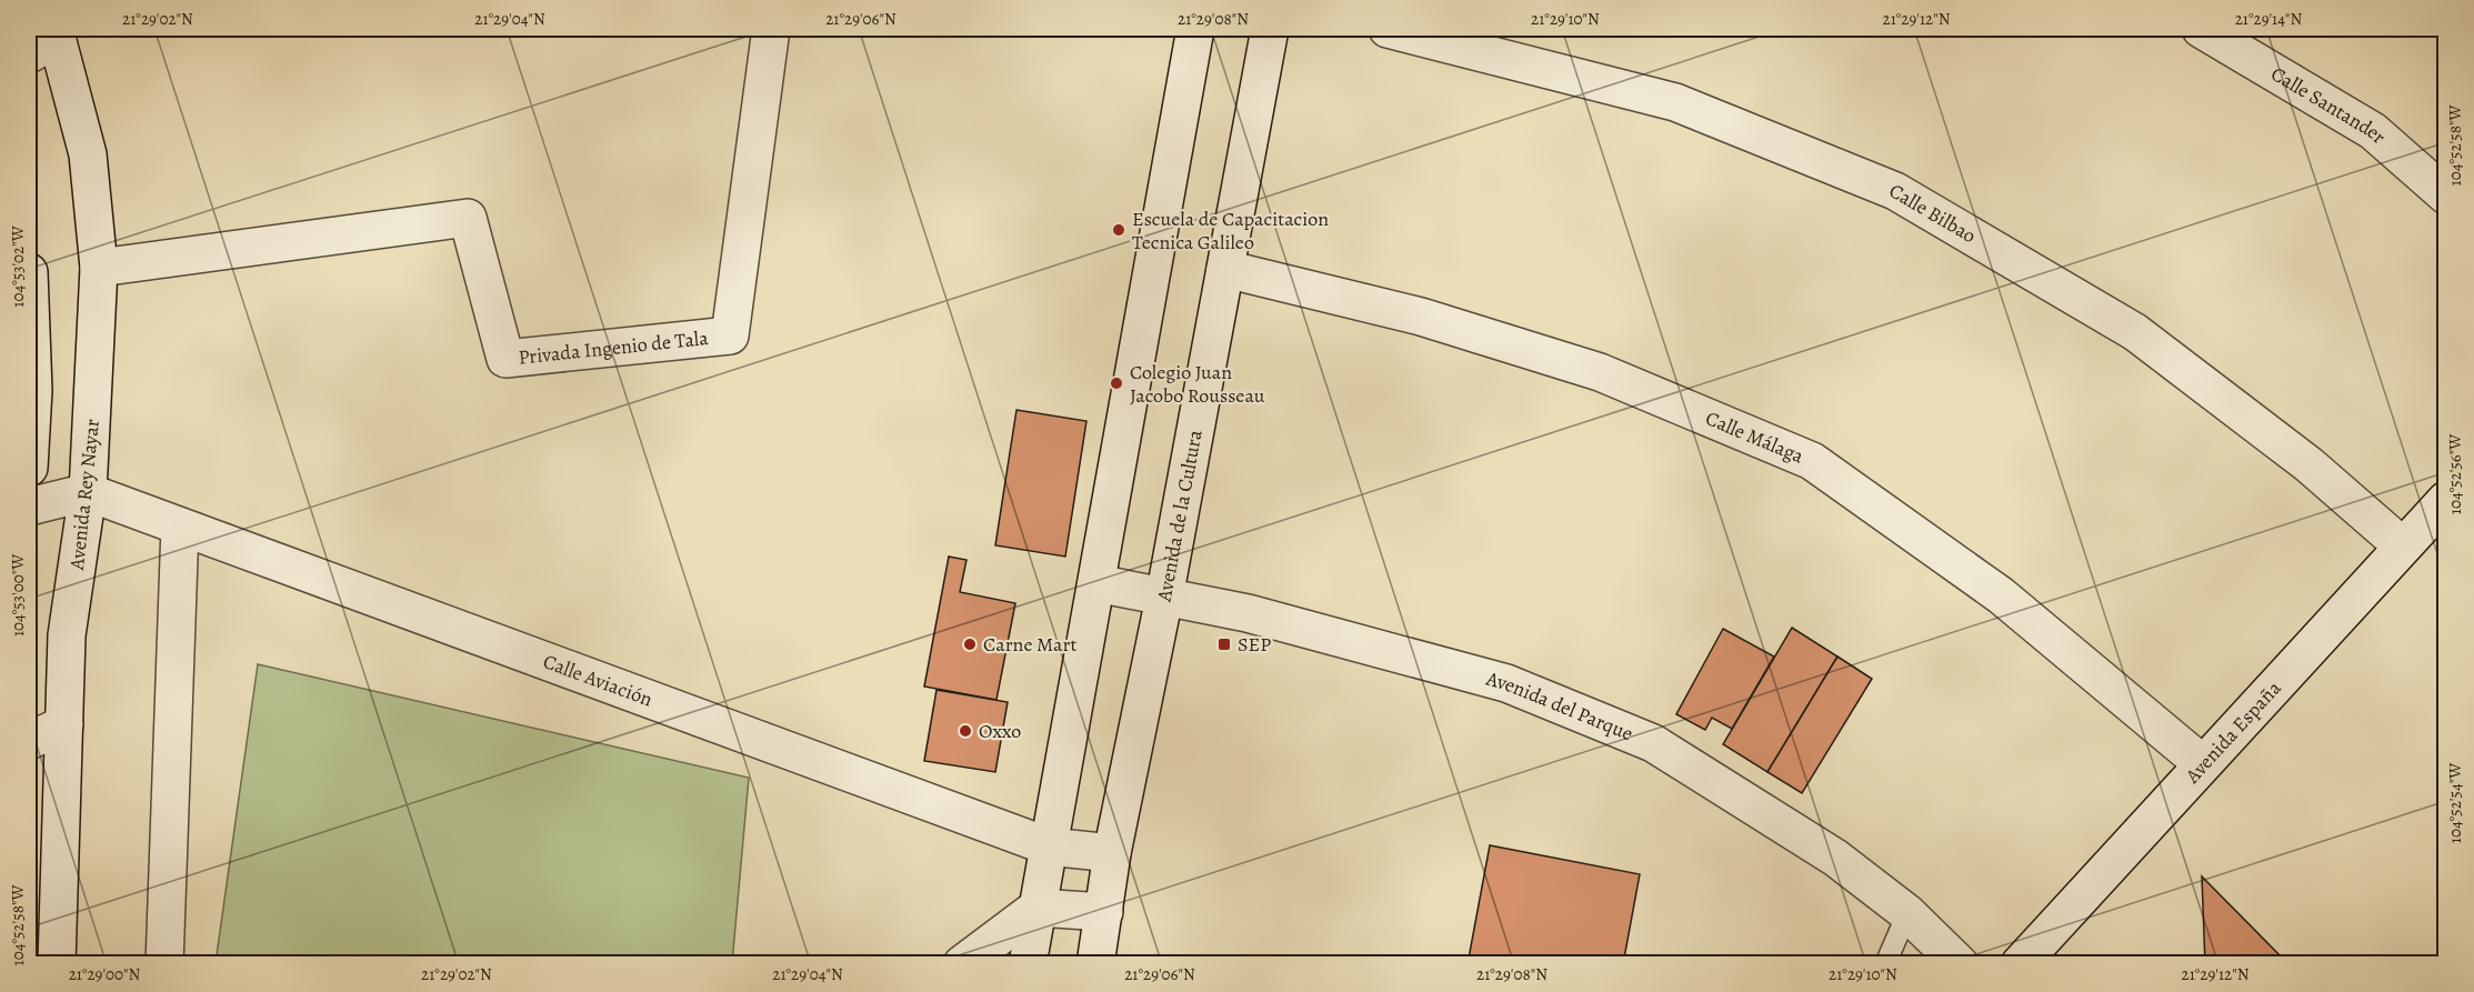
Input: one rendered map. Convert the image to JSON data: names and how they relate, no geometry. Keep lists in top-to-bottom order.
{
  "streets": {
    "street": [
      "Calle Santander",
      "Calle Bilbao",
      "Privada Ingenio de Tala",
      "Calle Málaga",
      "Avenida Rey Nayar",
      "Avenida de la Cultura",
      "Calle Aviación",
      "Avenida del Parque",
      "Avenida España"
    ]
  },
  "crossings": [
    ["Calle Bilbao", "Avenida España"],
    ["Privada Ingenio de Tala", "Avenida Rey Nayar"],
    ["Calle Málaga", "Avenida de la Cultura"],
    ["Calle Málaga", "Avenida España"],
    ["Avenida Rey Nayar", "Calle Aviación"],
    ["Avenida de la Cultura", "Calle Aviación"],
    ["Avenida de la Cultura", "Avenida del Parque"]
  ],
  "places": {
    "other": [
      "Escuela de Capacitacion Tecnica Galileo",
      "Colegio Juan Jacobo Rousseau",
      "Carne Mart",
      "Oxxo"
    ],
    "transit": ["SEP"]
  },
  "coordinates": [
    "21°29'02\"N",
    "21°29'04\"N",
    "21°29'06\"N",
    "21°29'08\"N",
    "21°29'10\"N",
    "21°29'12\"N",
    "21°29'14\"N",
    "104°52'58\"W",
    "104°53'02\"W",
    "104°52'56\"W",
    "104°53'00\"W",
    "104°52'54\"W",
    "21°29'00\"N"
  ]
}
